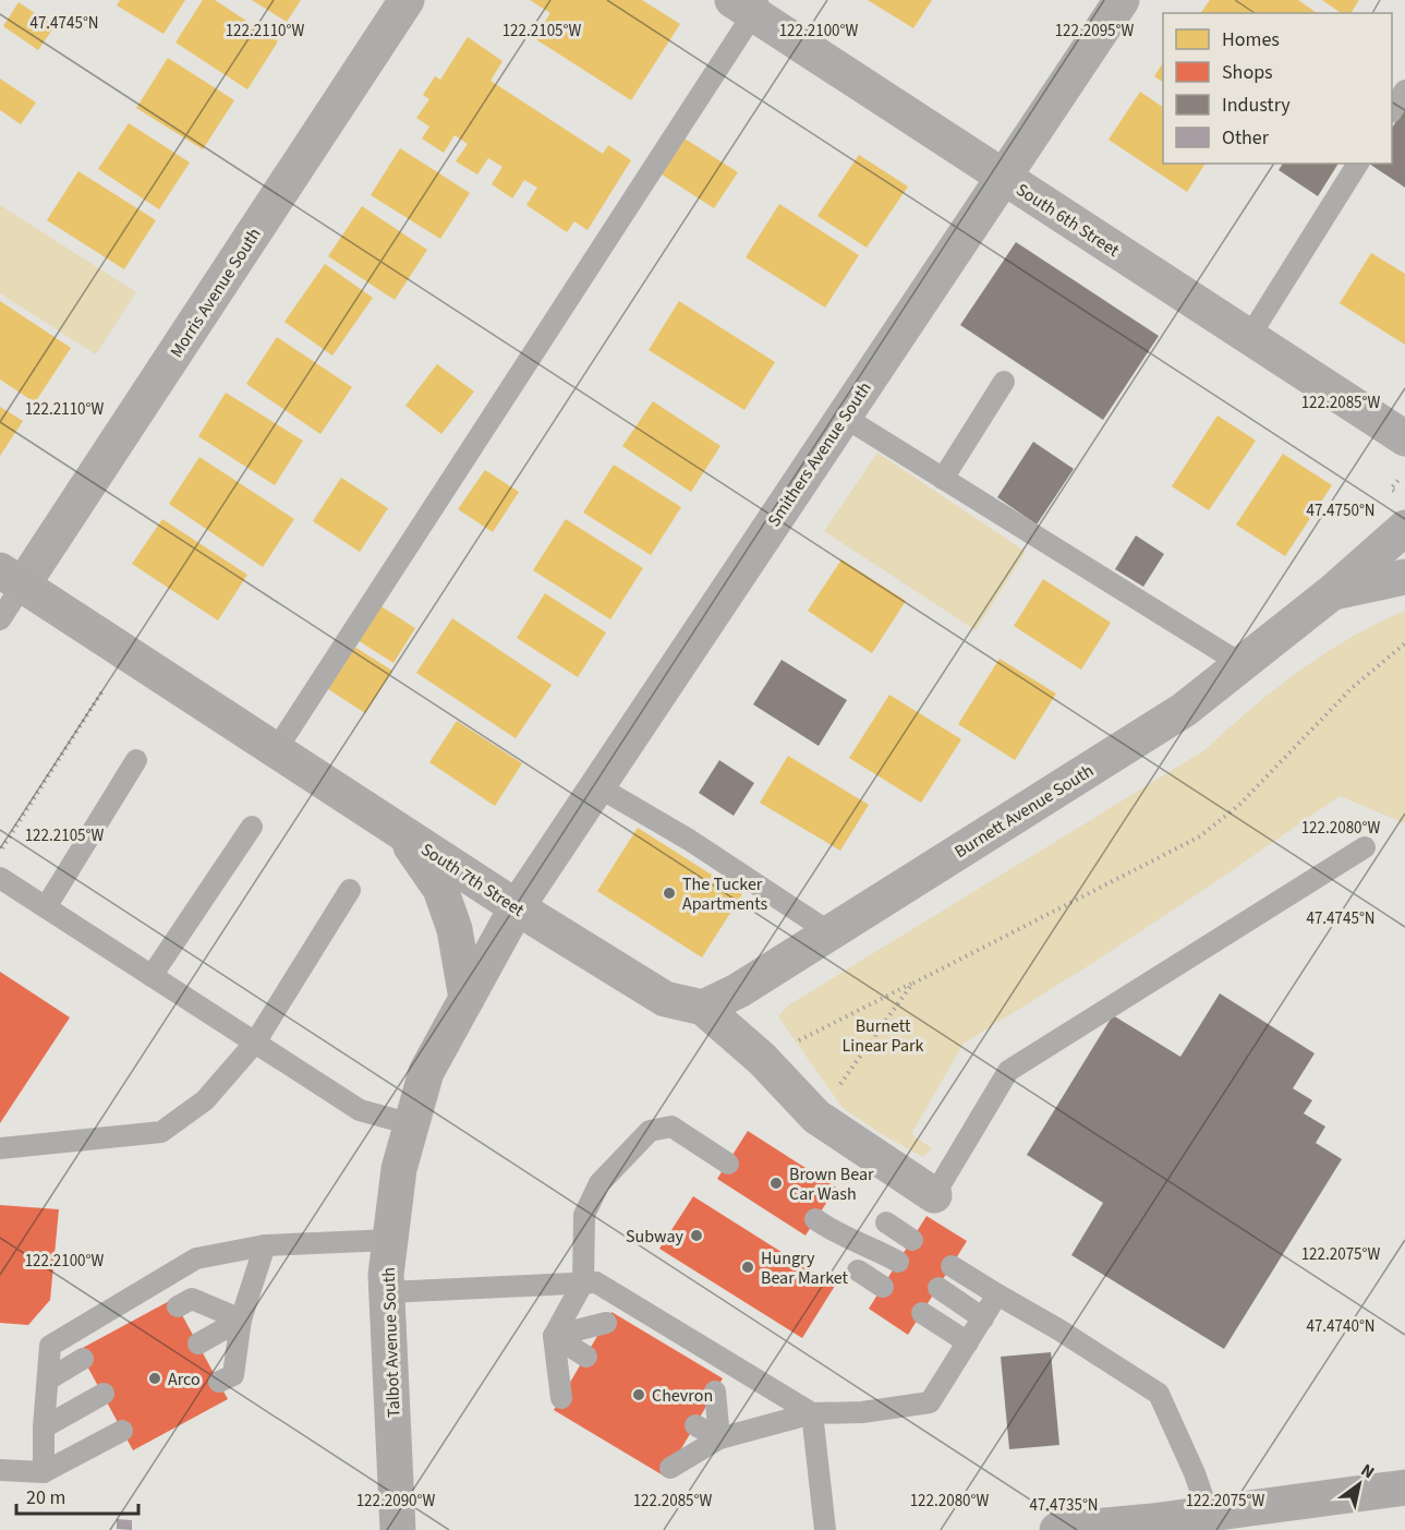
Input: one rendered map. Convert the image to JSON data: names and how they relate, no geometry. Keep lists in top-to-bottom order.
{
  "streets": {
    "street": [
      "South 6th Street",
      "Morris Avenue South",
      "Smithers Avenue South",
      "Burnett Avenue South",
      "South 7th Street",
      "Talbot Avenue South"
    ]
  },
  "crossings": [
    ["South 6th Street", "Smithers Avenue South"],
    ["Morris Avenue South", "South 7th Street"],
    ["Smithers Avenue South", "South 7th Street"],
    ["Smithers Avenue South", "Talbot Avenue South"],
    ["Burnett Avenue South", "South 7th Street"],
    ["South 7th Street", "Talbot Avenue South"]
  ],
  "parks": ["Burnett Linear Park"],
  "places": [
    "The Tucker Apartments",
    "Brown Bear Car Wash",
    "Subway",
    "Hungry Bear Market",
    "Arco",
    "Chevron"
  ],
  "legend": [
    "Homes",
    "Shops",
    "Industry",
    "Other"
  ],
  "scale_bar": "20 m",
  "north": "top right",
  "coordinates": [
    "47.4745°N",
    "122.2110°W",
    "122.2105°W",
    "122.2100°W",
    "122.2095°W",
    "122.2085°W",
    "47.4750°N",
    "122.2080°W",
    "122.2075°W",
    "47.4740°N",
    "122.2090°W",
    "47.4735°N"
  ]
}
